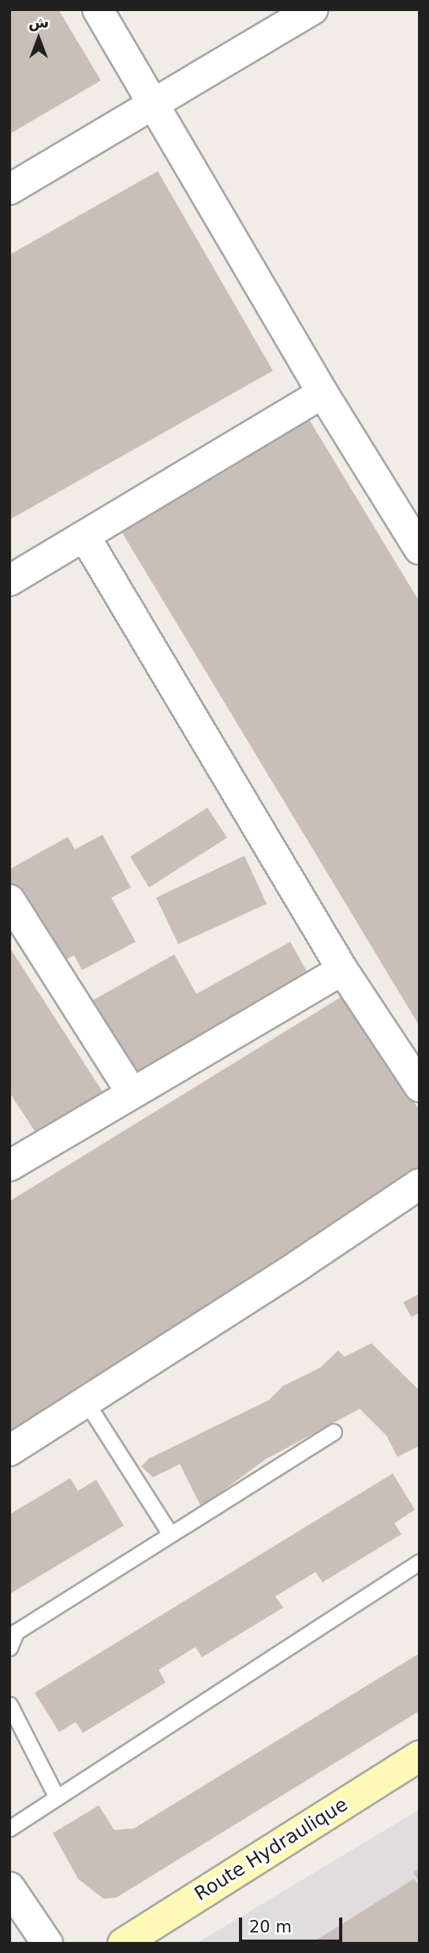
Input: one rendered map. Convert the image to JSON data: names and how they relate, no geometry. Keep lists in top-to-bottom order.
{
  "streets": {
    "main road": ["Route Hydraulique"]
  },
  "scale_bar": "20 m",
  "north": "top"
}
